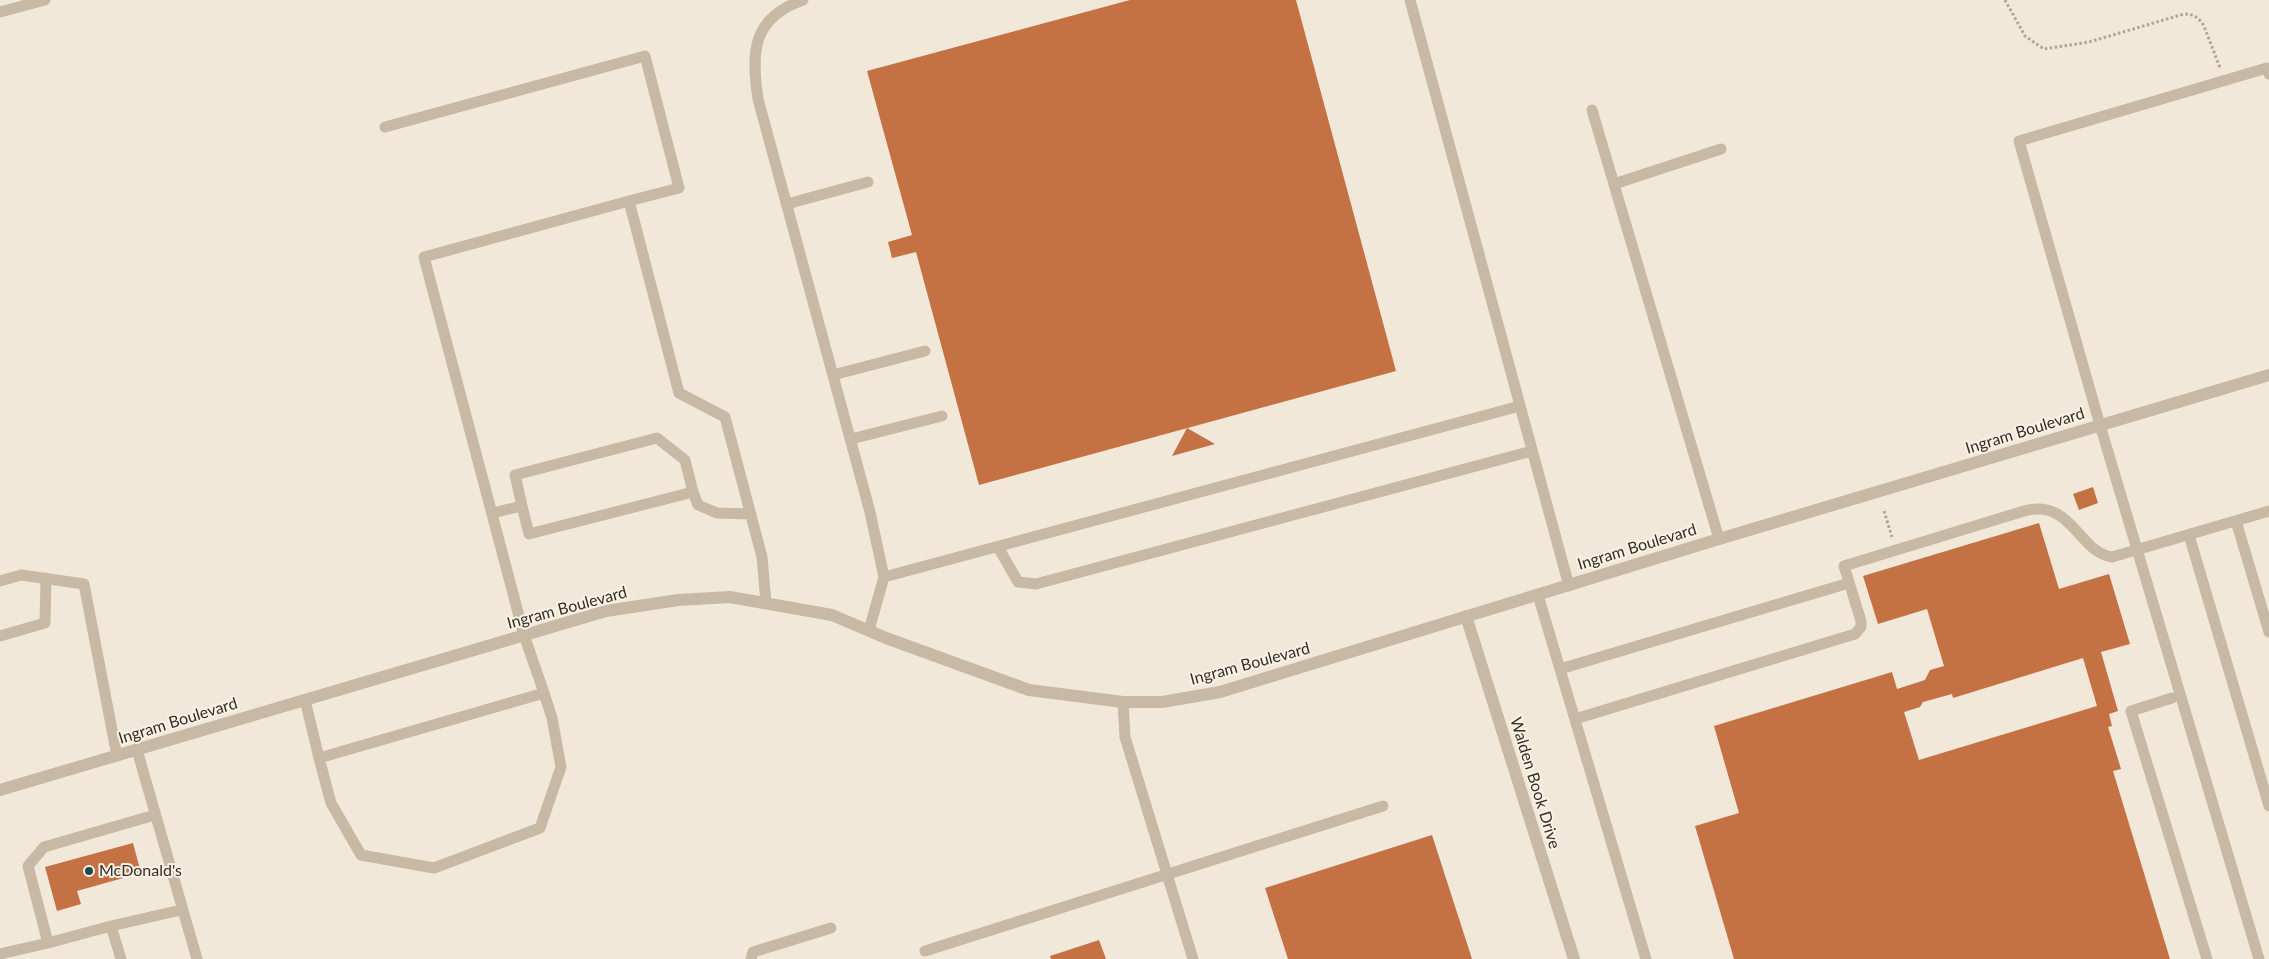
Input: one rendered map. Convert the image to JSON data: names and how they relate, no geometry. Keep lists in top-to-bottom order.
{
  "streets": {
    "street": ["Ingram Boulevard", "Walden Book Drive"]
  },
  "crossings": [
    ["Ingram Boulevard", "Walden Book Drive"]
  ],
  "places": ["McDonald's"]
}
